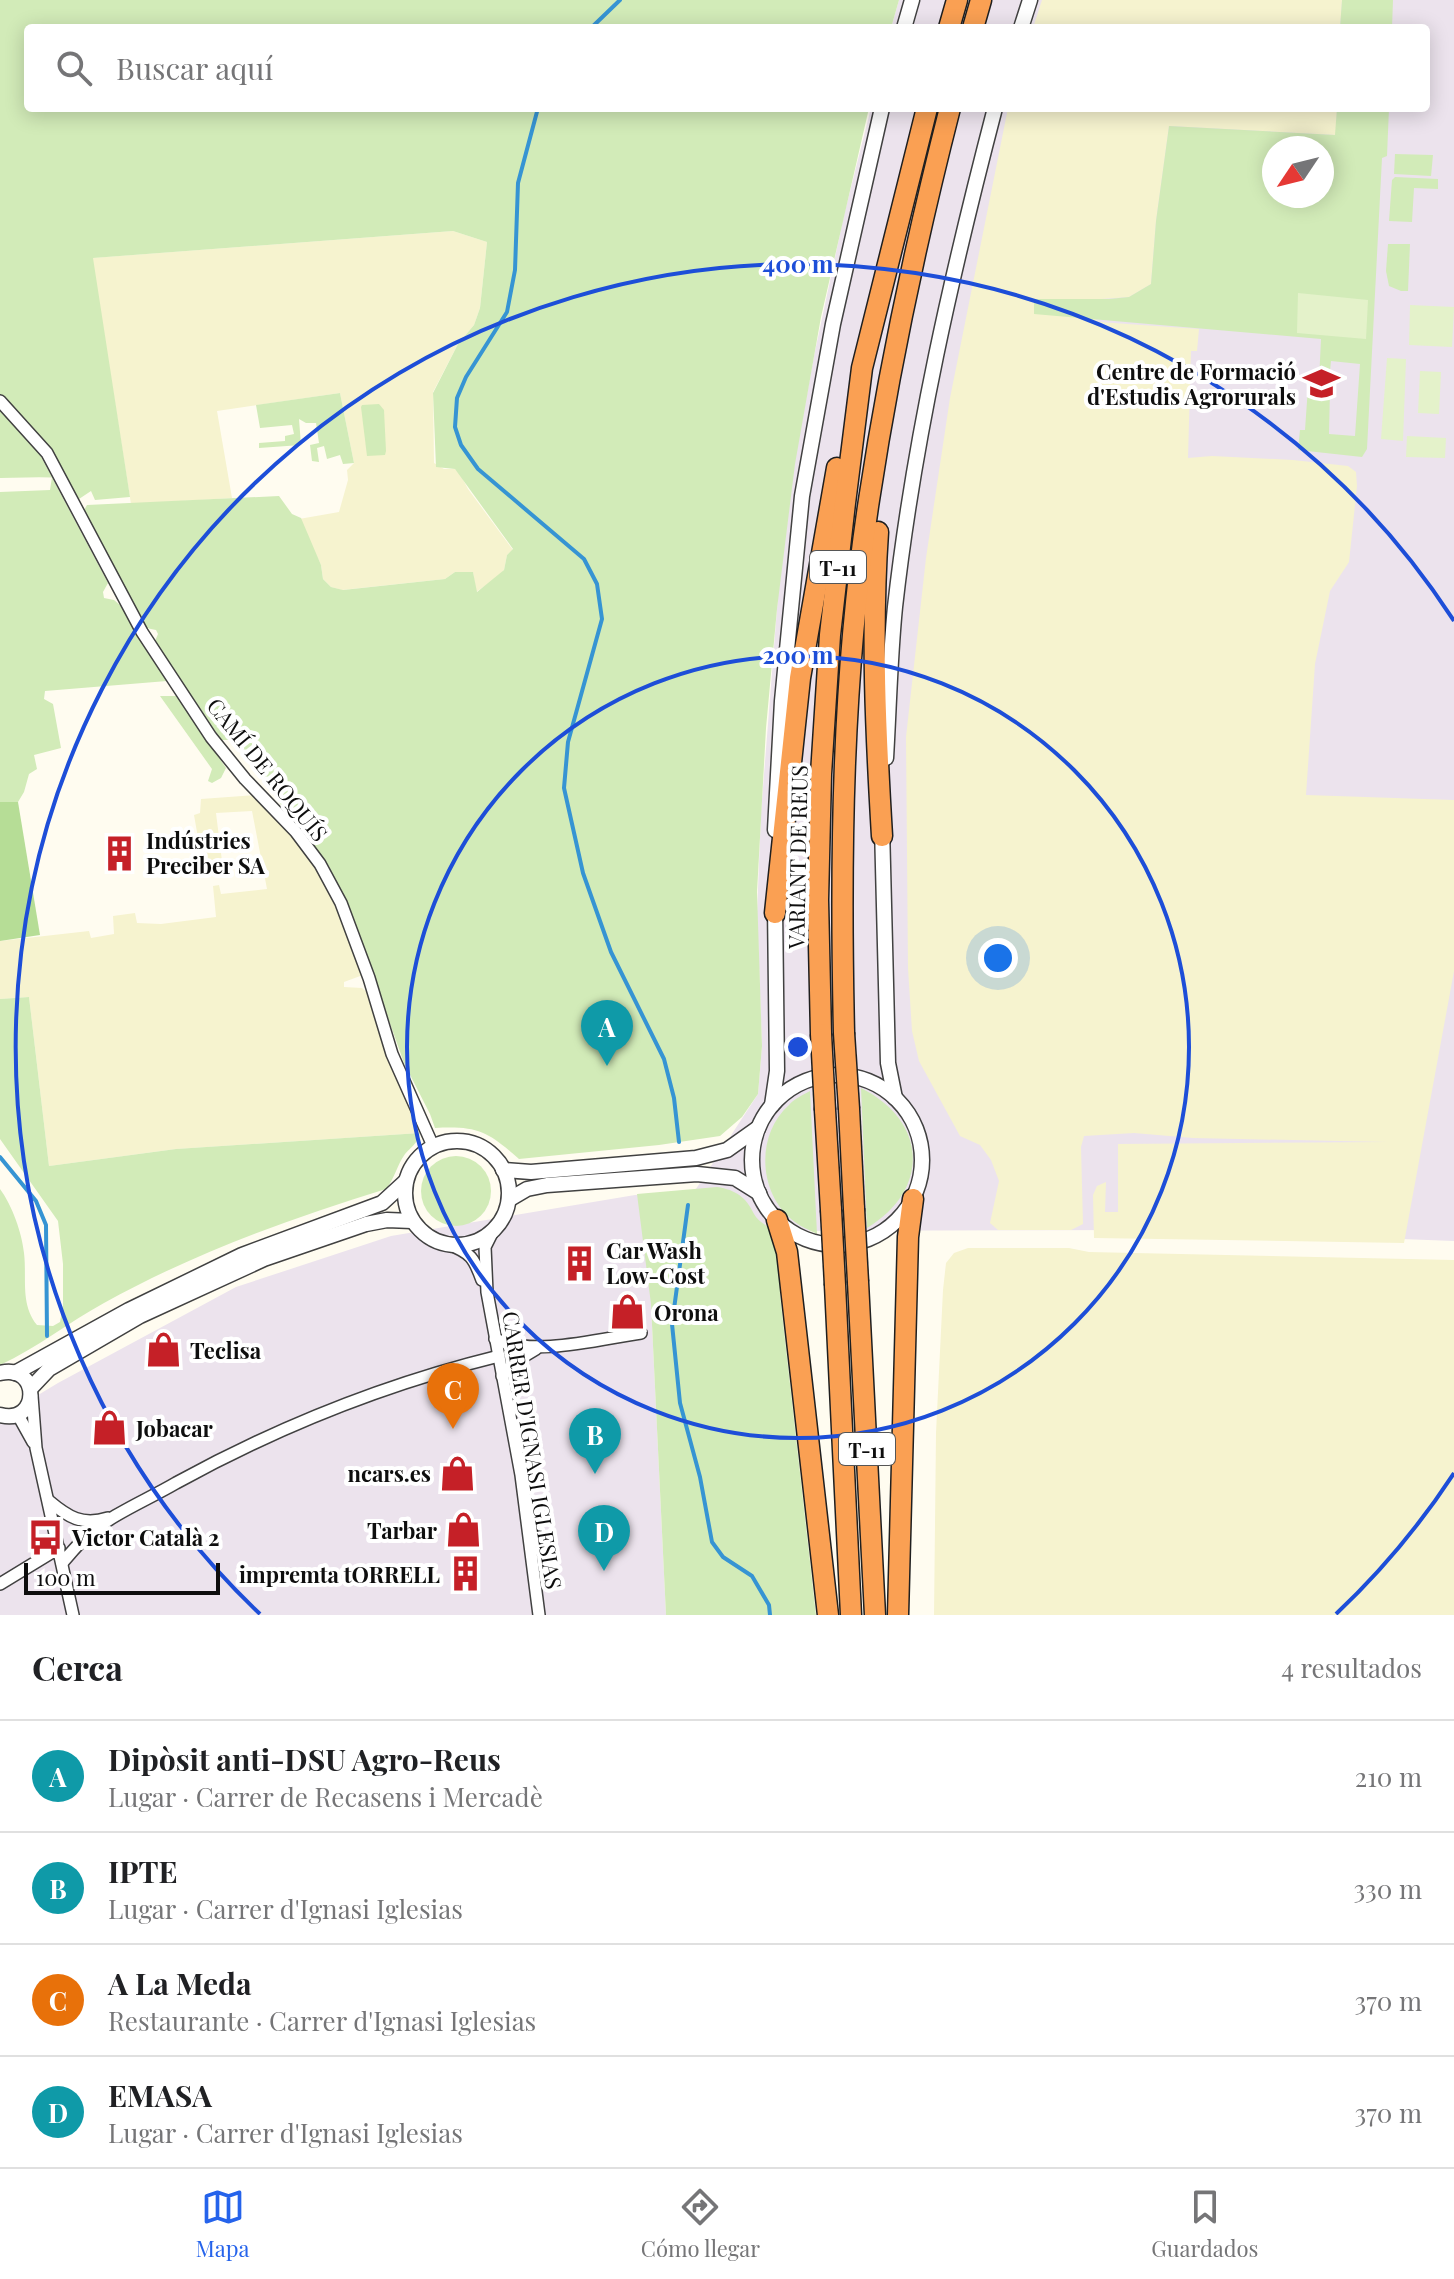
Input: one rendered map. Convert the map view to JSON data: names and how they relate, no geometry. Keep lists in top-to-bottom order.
{
  "streets": {
    "highway": ["T-11", "VARIANT DE REUS"],
    "street": ["CAMÍ DE ROQUÍS", "CARRER D'IGNASI IGLESIAS"]
  },
  "crossings": [
    ["CAMÍ DE ROQUÍS", "CARRER D'IGNASI IGLESIAS"]
  ],
  "places": {
    "school or university": ["Centre de Formació d'Estudis Agrorurals"],
    "building": ["Indústries Preciber SA", "Car Wash Low-Cost", "impremta tORRELL"],
    "shop": [
      "Orona",
      "Teclisa",
      "Jobacar",
      "ncars.es",
      "Tarbar"
    ],
    "bus stop": ["Victor Català 2"]
  },
  "scale_bar": "100 m",
  "north": "bottom left",
  "page": {
    "search": "Buscar aquí",
    "pins": [
      "A",
      "C",
      "B",
      "D"
    ],
    "scale": "100 m",
    "heading": ["Cerca", "4 resultados"],
    "list": [
      {
        "mark": "A",
        "name": "Dipòsit anti-DSU Agro-Reus",
        "note": "Lugar · Carrer de Recasens i Mercadè",
        "value": "210 m"
      },
      {
        "mark": "B",
        "name": "IPTE",
        "note": "Lugar · Carrer d'Ignasi Iglesias",
        "value": "330 m"
      },
      {
        "mark": "C",
        "name": "A La Meda",
        "note": "Restaurante · Carrer d'Ignasi Iglesias",
        "value": "370 m"
      },
      {
        "mark": "D",
        "name": "EMASA",
        "note": "Lugar · Carrer d'Ignasi Iglesias",
        "value": "370 m"
      }
    ],
    "nav": ["Mapa", "Cómo llegar", "Guardados"]
  },
  "rings": ["400 m", "200 m"]
}
